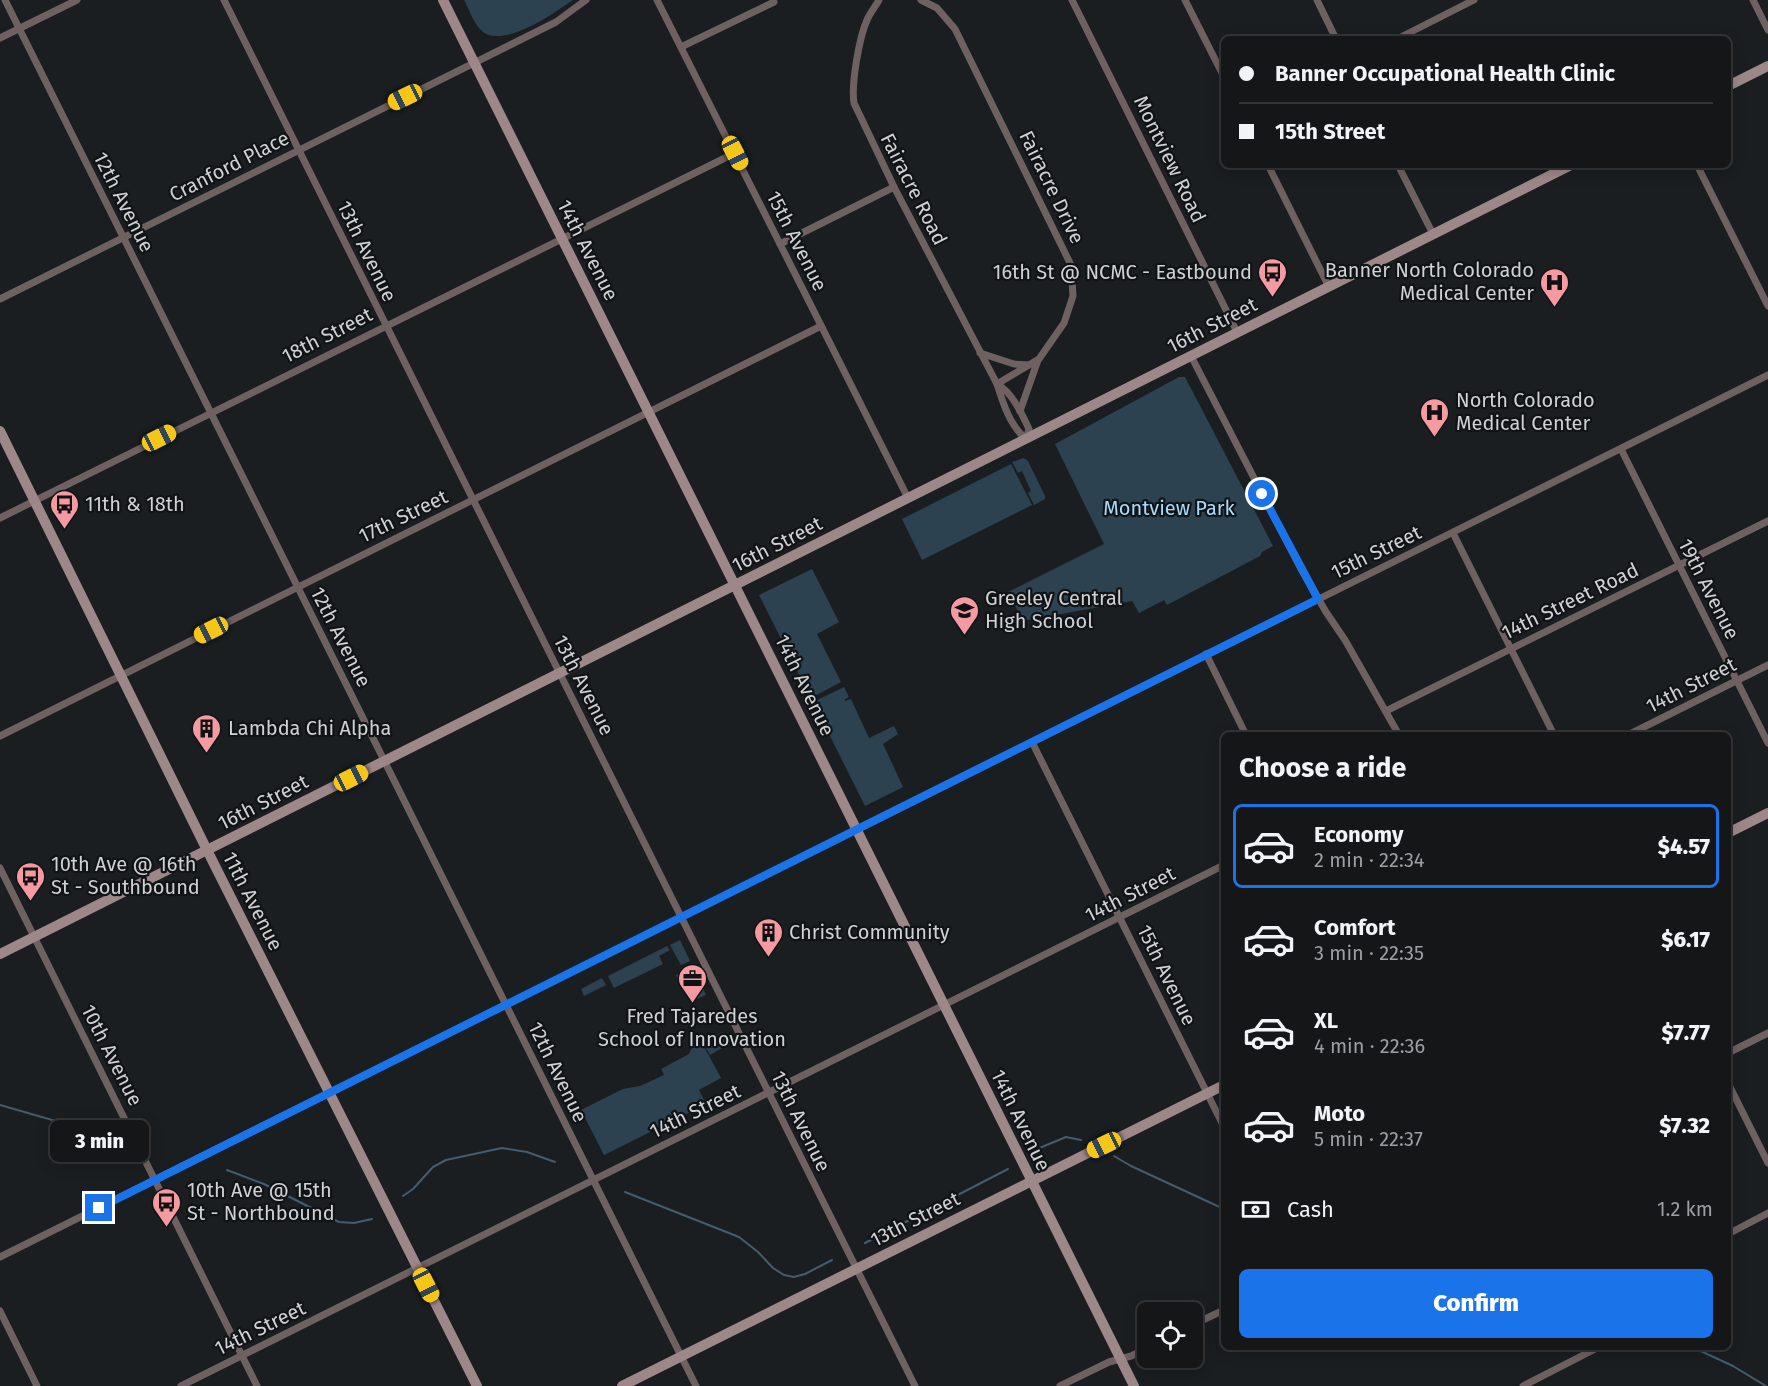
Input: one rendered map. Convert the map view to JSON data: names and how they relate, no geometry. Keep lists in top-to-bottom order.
{
  "streets": {
    "main road": [
      "14th Avenue",
      "16th Street",
      "11th Avenue",
      "13th Street"
    ],
    "street": [
      "Montview Road",
      "Cranford Place",
      "Fairacre Drive",
      "Fairacre Road",
      "12th Avenue",
      "15th Avenue",
      "13th Avenue",
      "18th Street",
      "17th Street",
      "15th Street",
      "19th Avenue",
      "14th Street Road",
      "14th Street",
      "10th Avenue"
    ]
  },
  "crossings": [
    ["Montview Road", "16th Street"],
    ["Cranford Place", "12th Avenue"],
    ["Cranford Place", "14th Avenue"],
    ["Cranford Place", "13th Avenue"],
    ["Fairacre Drive", "Fairacre Road"],
    ["Fairacre Road", "16th Street"],
    ["12th Avenue", "16th Street"],
    ["12th Avenue", "18th Street"],
    ["12th Avenue", "17th Street"],
    ["12th Avenue", "15th Street"],
    ["12th Avenue", "14th Street"],
    ["12th Avenue", "13th Street"],
    ["15th Avenue", "16th Street"],
    ["15th Avenue", "18th Street"],
    ["15th Avenue", "17th Street"],
    ["15th Avenue", "15th Street"],
    ["15th Avenue", "14th Street"],
    ["15th Avenue", "13th Street"],
    ["14th Avenue", "16th Street"],
    ["14th Avenue", "18th Street"],
    ["14th Avenue", "17th Street"],
    ["14th Avenue", "15th Street"],
    ["14th Avenue", "14th Street"],
    ["14th Avenue", "13th Street"],
    ["13th Avenue", "16th Street"],
    ["13th Avenue", "18th Street"],
    ["13th Avenue", "17th Street"],
    ["13th Avenue", "15th Street"],
    ["13th Avenue", "14th Street"],
    ["13th Avenue", "13th Street"],
    ["16th Street", "11th Avenue"],
    ["16th Street", "10th Avenue"],
    ["18th Street", "11th Avenue"],
    ["17th Street", "11th Avenue"],
    ["15th Street", "19th Avenue"],
    ["15th Street", "11th Avenue"],
    ["15th Street", "10th Avenue"],
    ["19th Avenue", "14th Street Road"],
    ["19th Avenue", "14th Street"],
    ["14th Street", "11th Avenue"],
    ["14th Street", "10th Avenue"]
  ],
  "parks": ["Montview Park"],
  "places": {
    "bus stop": [
      "16th St @ NCMC - Eastbound",
      "11th & 18th",
      "10th Ave @ 16th St - Southbound",
      "10th Ave @ 15th St - Northbound"
    ],
    "hospital": ["Banner North Colorado Medical Center", "North Colorado Medical Center"],
    "school or university": ["Greeley Central High School"],
    "building": ["Lambda Chi Alpha", "Christ Community"],
    "office": ["Fred Tajaredes School of Innovation"]
  },
  "page": {
    "banner": ["Banner Occupational Health Clinic", "15th Street"],
    "heading": "Choose a ride",
    "list": [
      {
        "name": "Economy",
        "note": "2 min · 22:34",
        "value": "$4.57"
      },
      {
        "name": "Comfort",
        "note": "3 min · 22:35",
        "value": "$6.17"
      },
      {
        "name": "XL",
        "note": "4 min · 22:36",
        "value": "$7.77"
      },
      {
        "name": "Moto",
        "note": "5 min · 22:37",
        "value": "$7.32"
      }
    ],
    "bubble": "3 min",
    "pay": ["Cash", "1.2 km"],
    "buttons": "Confirm"
  }
}
